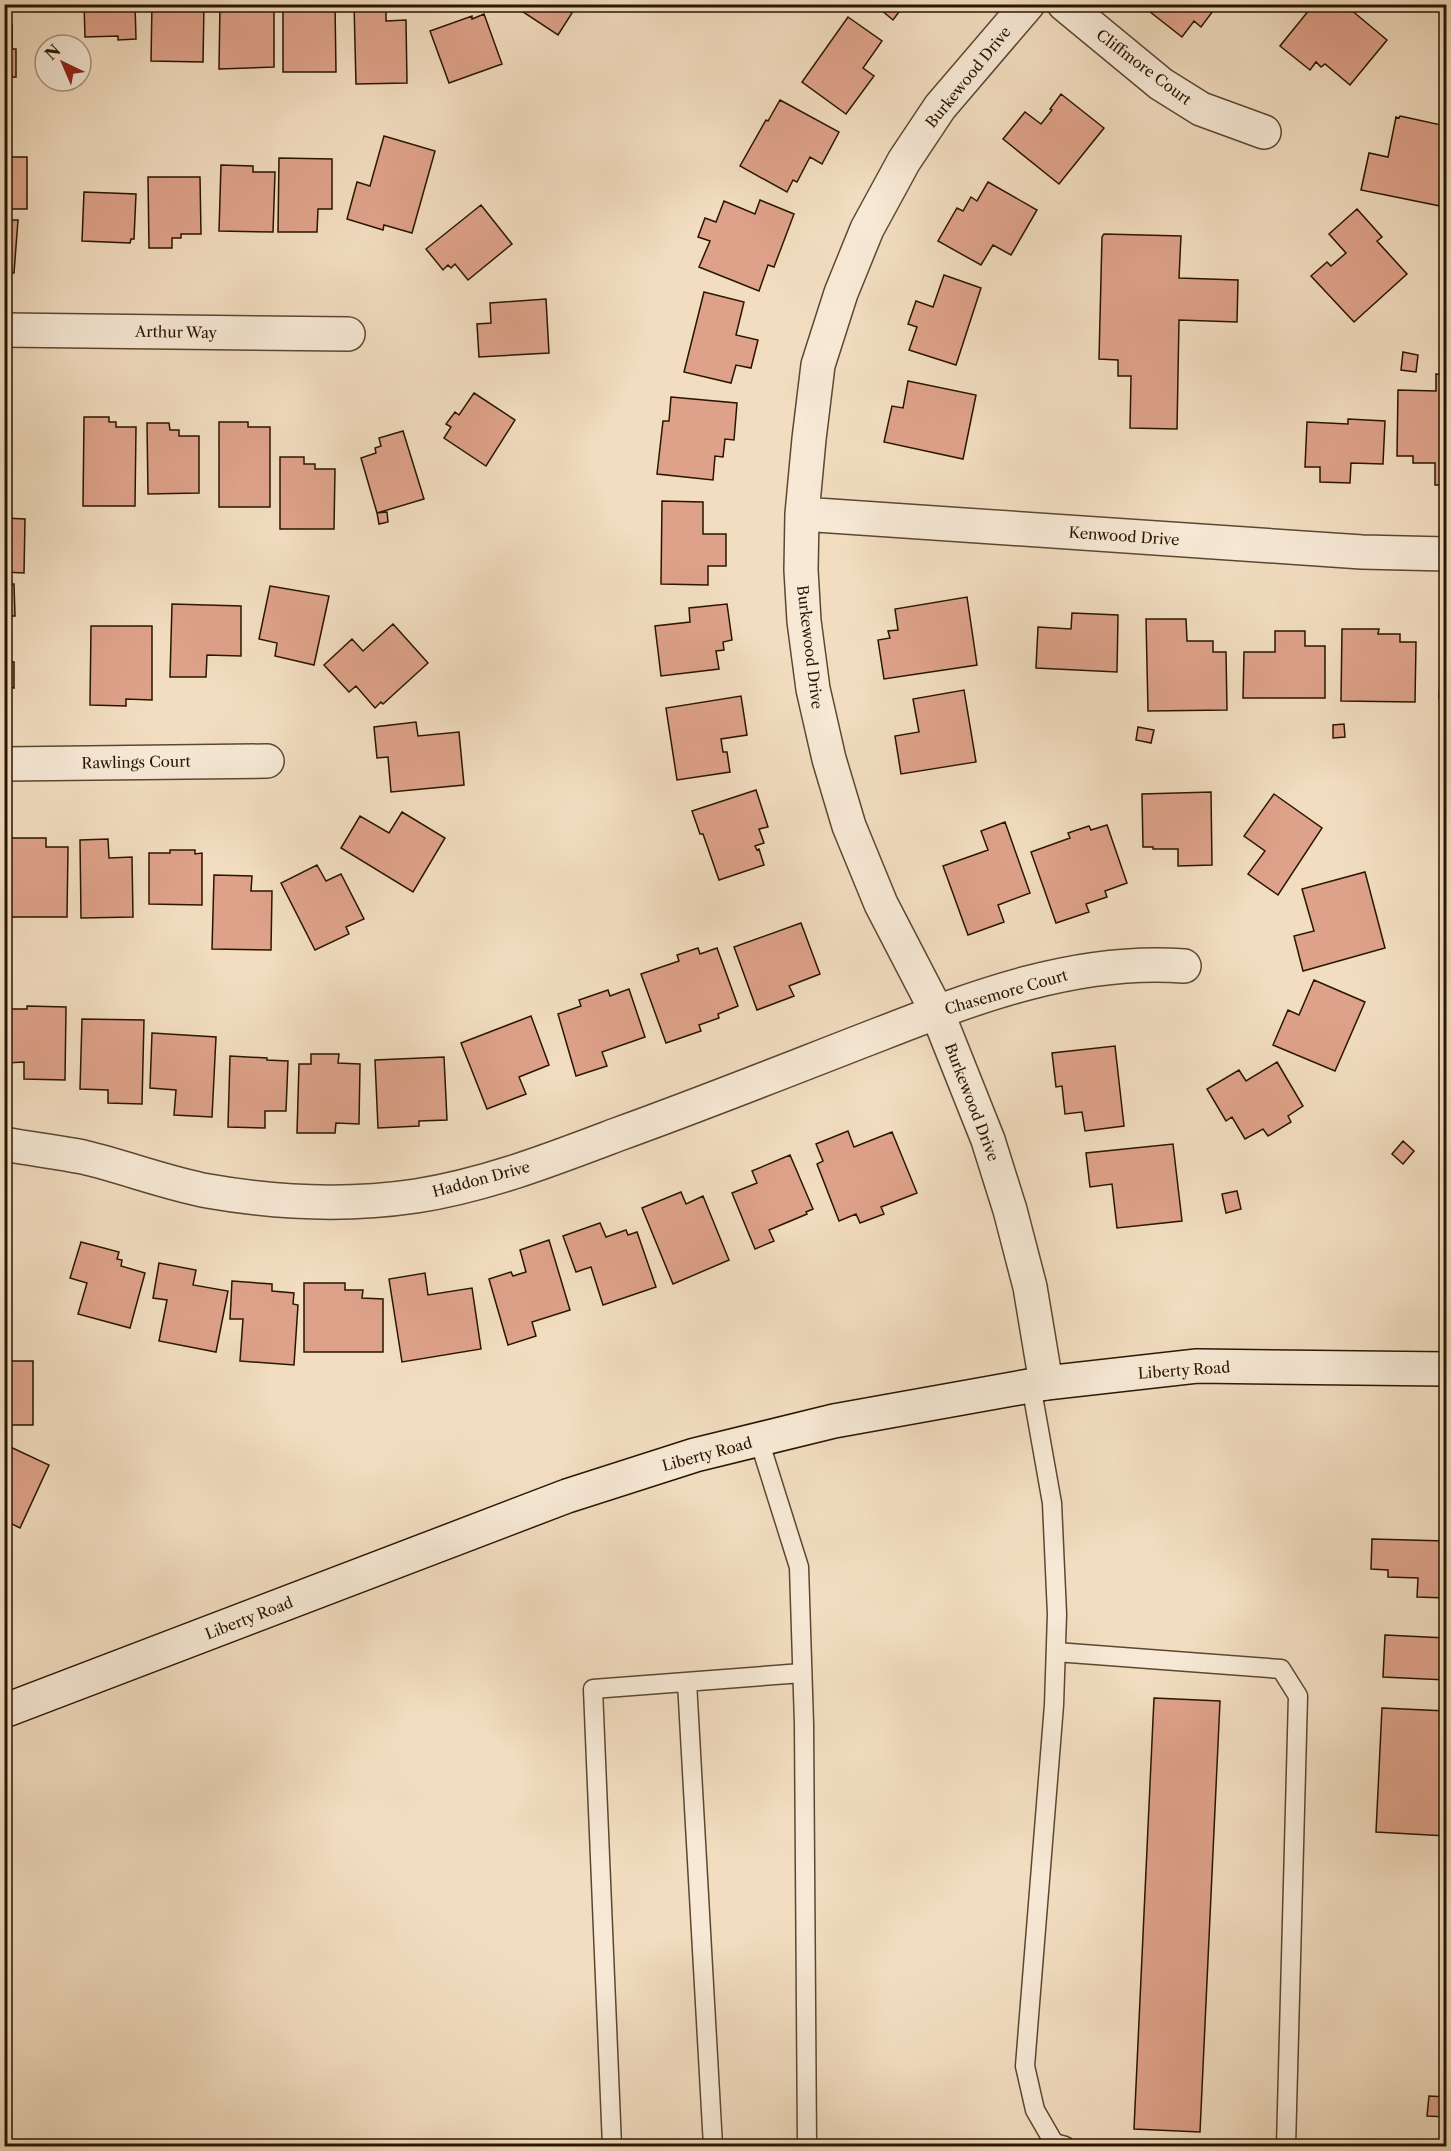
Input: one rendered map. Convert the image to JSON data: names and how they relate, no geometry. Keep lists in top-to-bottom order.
{
  "streets": {
    "street": [
      "Cliffmore Court",
      "Burkewood Drive",
      "Arthur Way",
      "Kenwood Drive",
      "Rawlings Court",
      "Chasemore Court",
      "Haddon Drive",
      "Liberty Road"
    ]
  },
  "crossings": [
    ["Burkewood Drive", "Kenwood Drive"],
    ["Burkewood Drive", "Chasemore Court"],
    ["Burkewood Drive", "Haddon Drive"],
    ["Burkewood Drive", "Liberty Road"],
    ["Chasemore Court", "Haddon Drive"]
  ],
  "north": "top left"
}
